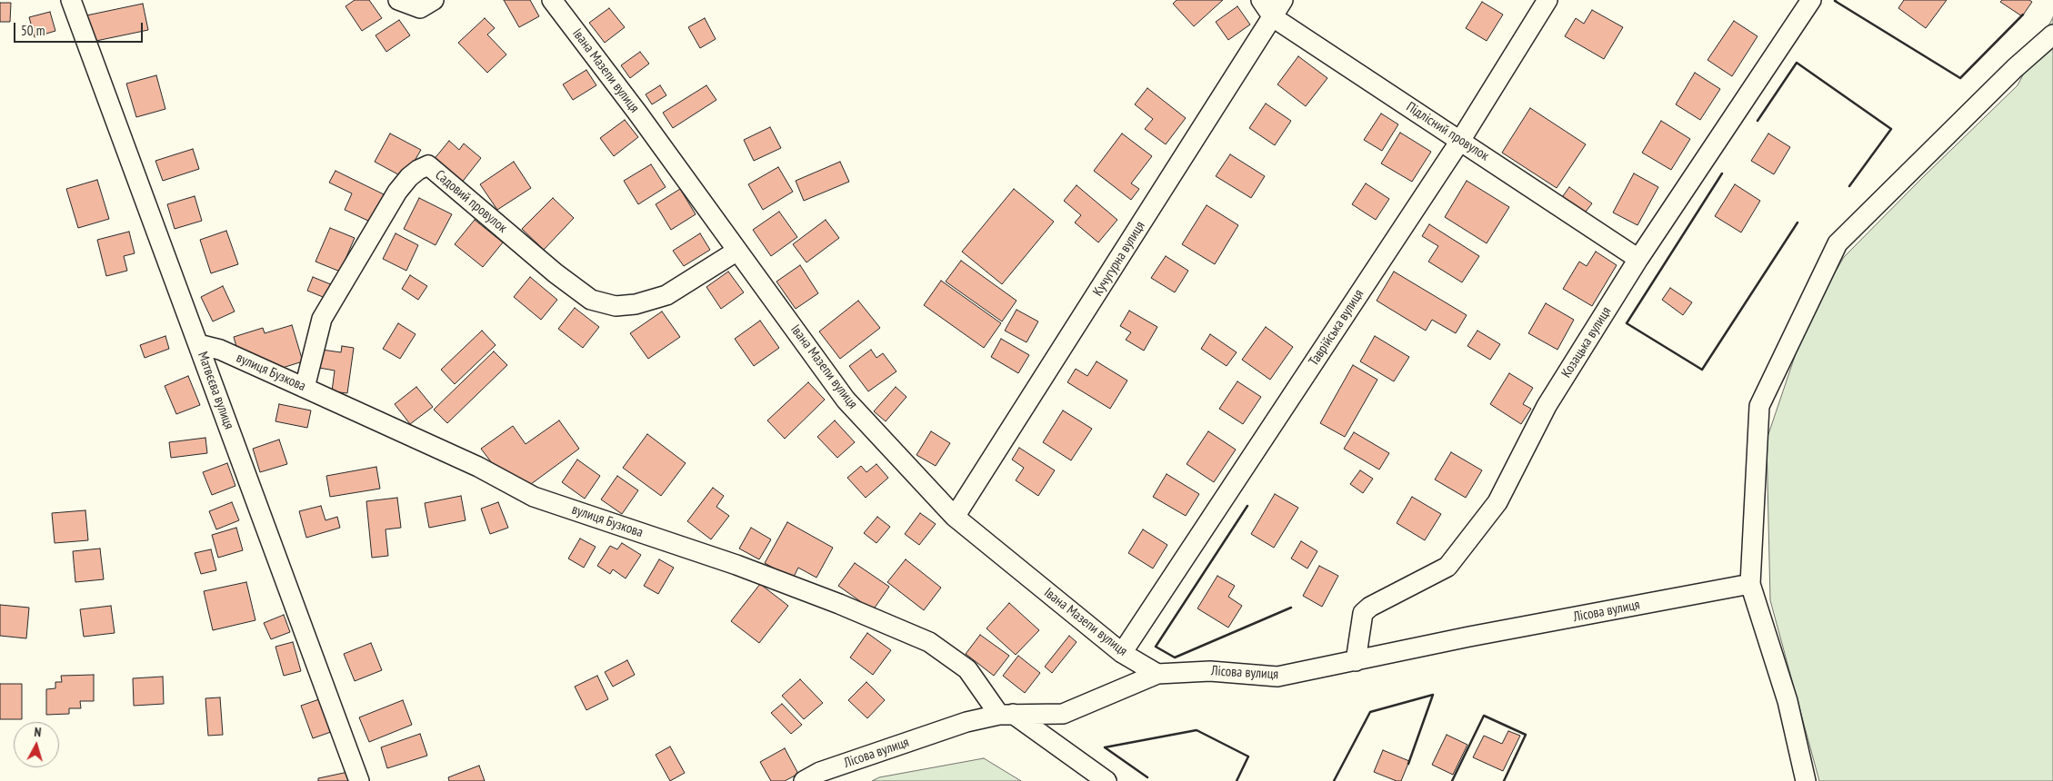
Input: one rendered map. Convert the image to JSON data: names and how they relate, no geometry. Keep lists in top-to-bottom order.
{
  "streets": {
    "street": [
      "Івана Мазепи вулиця",
      "Підлісний провулок",
      "Садовий провулок",
      "Кучугурна вулиця",
      "Таврійська вулиця",
      "Козацька вулиця",
      "вулиця Бузкова",
      "Матвєєва вулиця",
      "Лісова вулиця"
    ]
  },
  "crossings": [
    ["Івана Мазепи вулиця", "Садовий провулок"],
    ["Івана Мазепи вулиця", "Кучугурна вулиця"],
    ["Івана Мазепи вулиця", "Таврійська вулиця"],
    ["Івана Мазепи вулиця", "Лісова вулиця"],
    ["Підлісний провулок", "Кучугурна вулиця"],
    ["Підлісний провулок", "Таврійська вулиця"],
    ["Підлісний провулок", "Козацька вулиця"],
    ["Садовий провулок", "вулиця Бузкова"],
    ["Козацька вулиця", "Лісова вулиця"],
    ["вулиця Бузкова", "Матвєєва вулиця"],
    ["вулиця Бузкова", "Лісова вулиця"]
  ],
  "scale_bar": "50 m",
  "north": "top"
}
